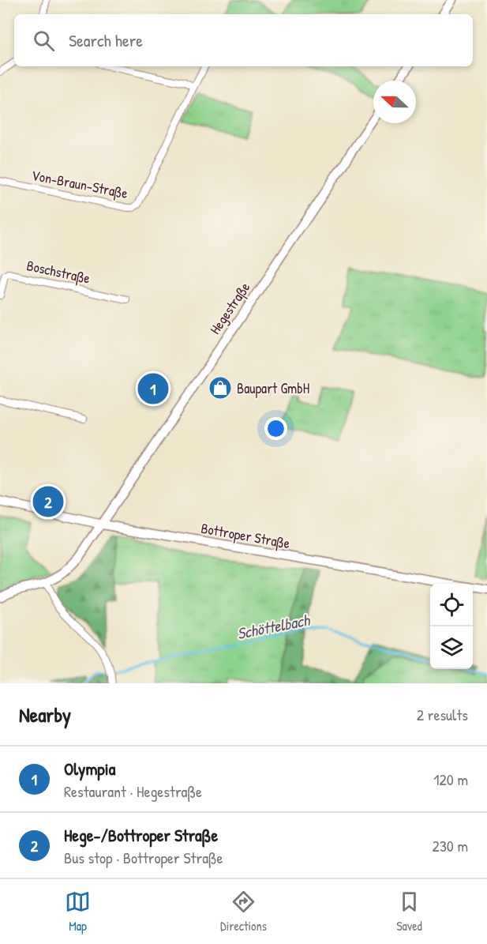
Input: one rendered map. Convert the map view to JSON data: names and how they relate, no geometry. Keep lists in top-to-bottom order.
{
  "streets": {
    "street": [
      "Von-Braun-Straße",
      "Boschstraße",
      "Hegestraße",
      "Bottroper Straße"
    ]
  },
  "crossings": [
    ["Hegestraße", "Bottroper Straße"]
  ],
  "water": ["Schöttelbach"],
  "places": {
    "shop": ["Baupart GmbH"]
  },
  "north": "left",
  "page": {
    "search": "Search here",
    "pins": ["1", "2"],
    "heading": ["Nearby", "2 results"],
    "list": [
      {
        "mark": "1",
        "name": "Olympia",
        "note": "Restaurant · Hegestraße",
        "value": "120 m"
      },
      {
        "mark": "2",
        "name": "Hege-/Bottroper Straße",
        "note": "Bus stop · Bottroper Straße",
        "value": "230 m"
      }
    ],
    "nav": ["Map", "Directions", "Saved"]
  }
}
